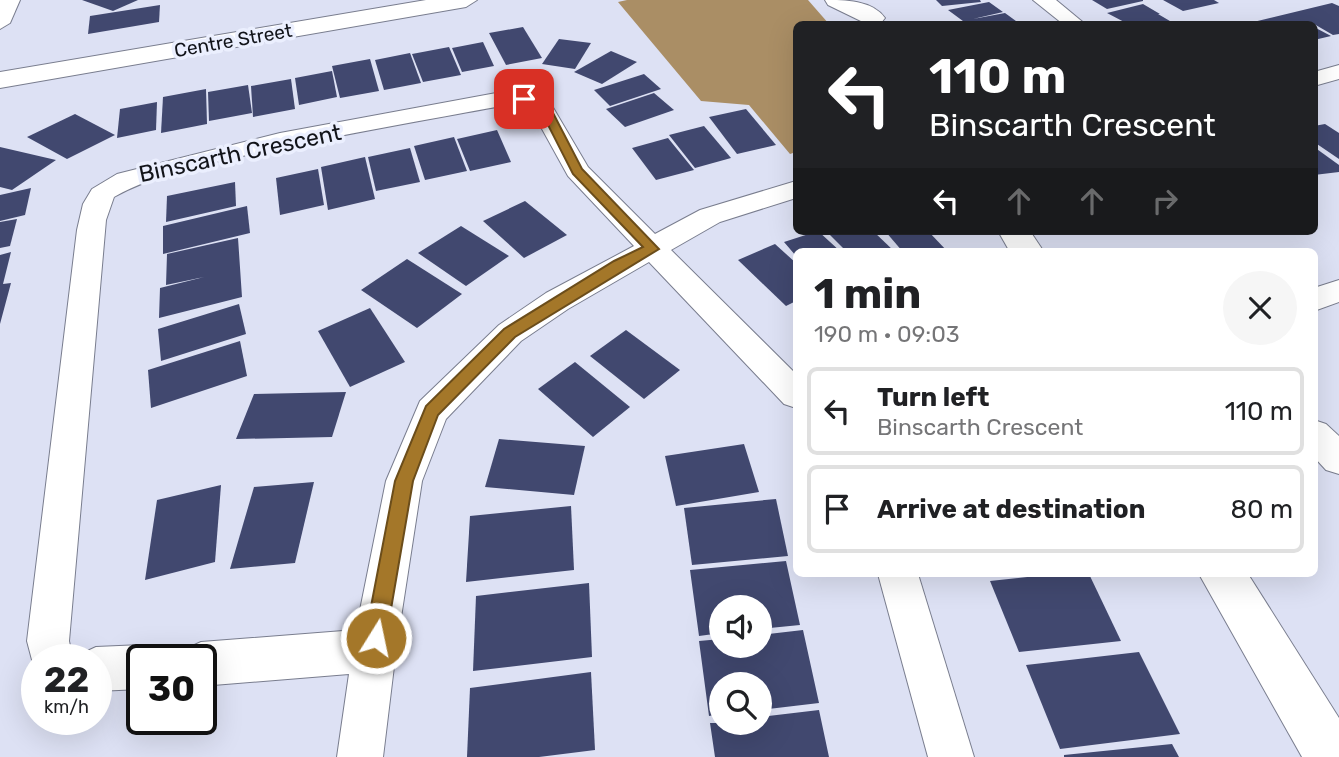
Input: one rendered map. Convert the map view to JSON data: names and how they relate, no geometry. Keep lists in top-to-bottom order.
{
  "streets": {
    "main road": ["Centre Street"],
    "street": ["Binscarth Crescent"]
  },
  "page": {
    "turn": ["110 m", "Binscarth Crescent"],
    "heading": ["1 min", "190 m · 09:03"],
    "list": [
      {
        "name": "Turn left",
        "note": "Binscarth Crescent",
        "value": "110 m"
      },
      {
        "name": "Arrive at destination",
        "value": "80 m"
      }
    ],
    "speed": "22 km/h",
    "limit": "30"
  }
}
